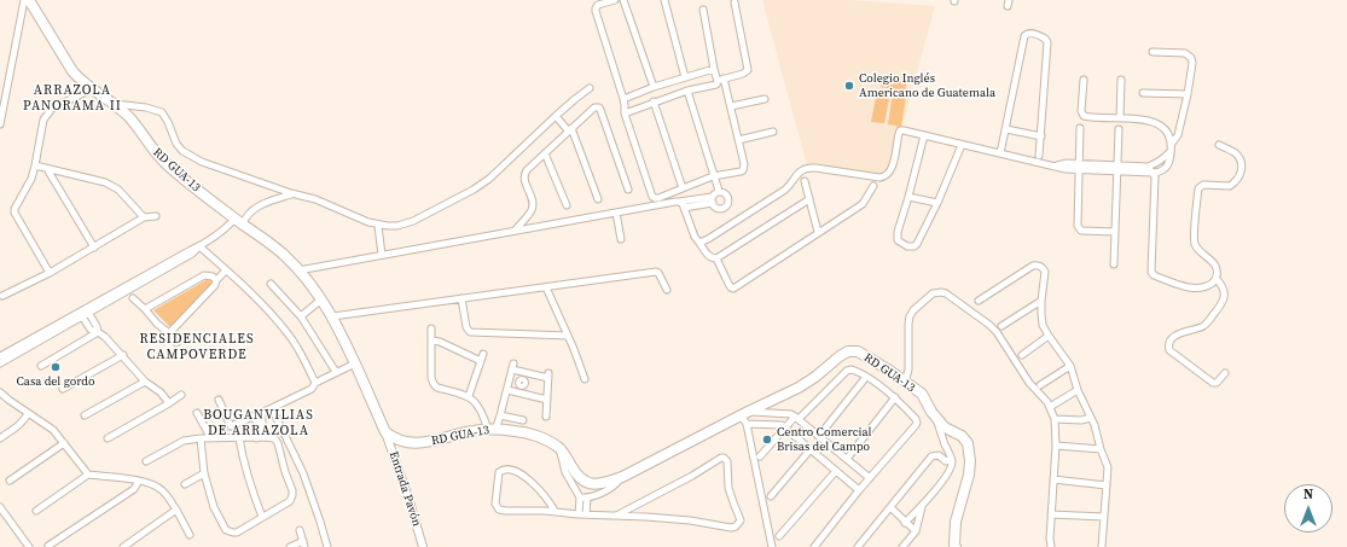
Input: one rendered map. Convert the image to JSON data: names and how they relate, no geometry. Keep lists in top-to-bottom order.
{
  "streets": {
    "main road": ["RD GUA-13"],
    "street": ["Entrada Pavón"]
  },
  "crossings": [
    ["RD GUA-13", "Entrada Pavón"]
  ],
  "districts": ["ARRAZOLA PANORAMA II", "RESIDENCIALES CAMPOVERDE", "BOUGANVILIAS DE ARRAZOLA"],
  "places": ["Colegio Inglés Americano de Guatemala", "Casa del gordo", "Centro Comercial Brisas del Campo"],
  "north": "top"
}
